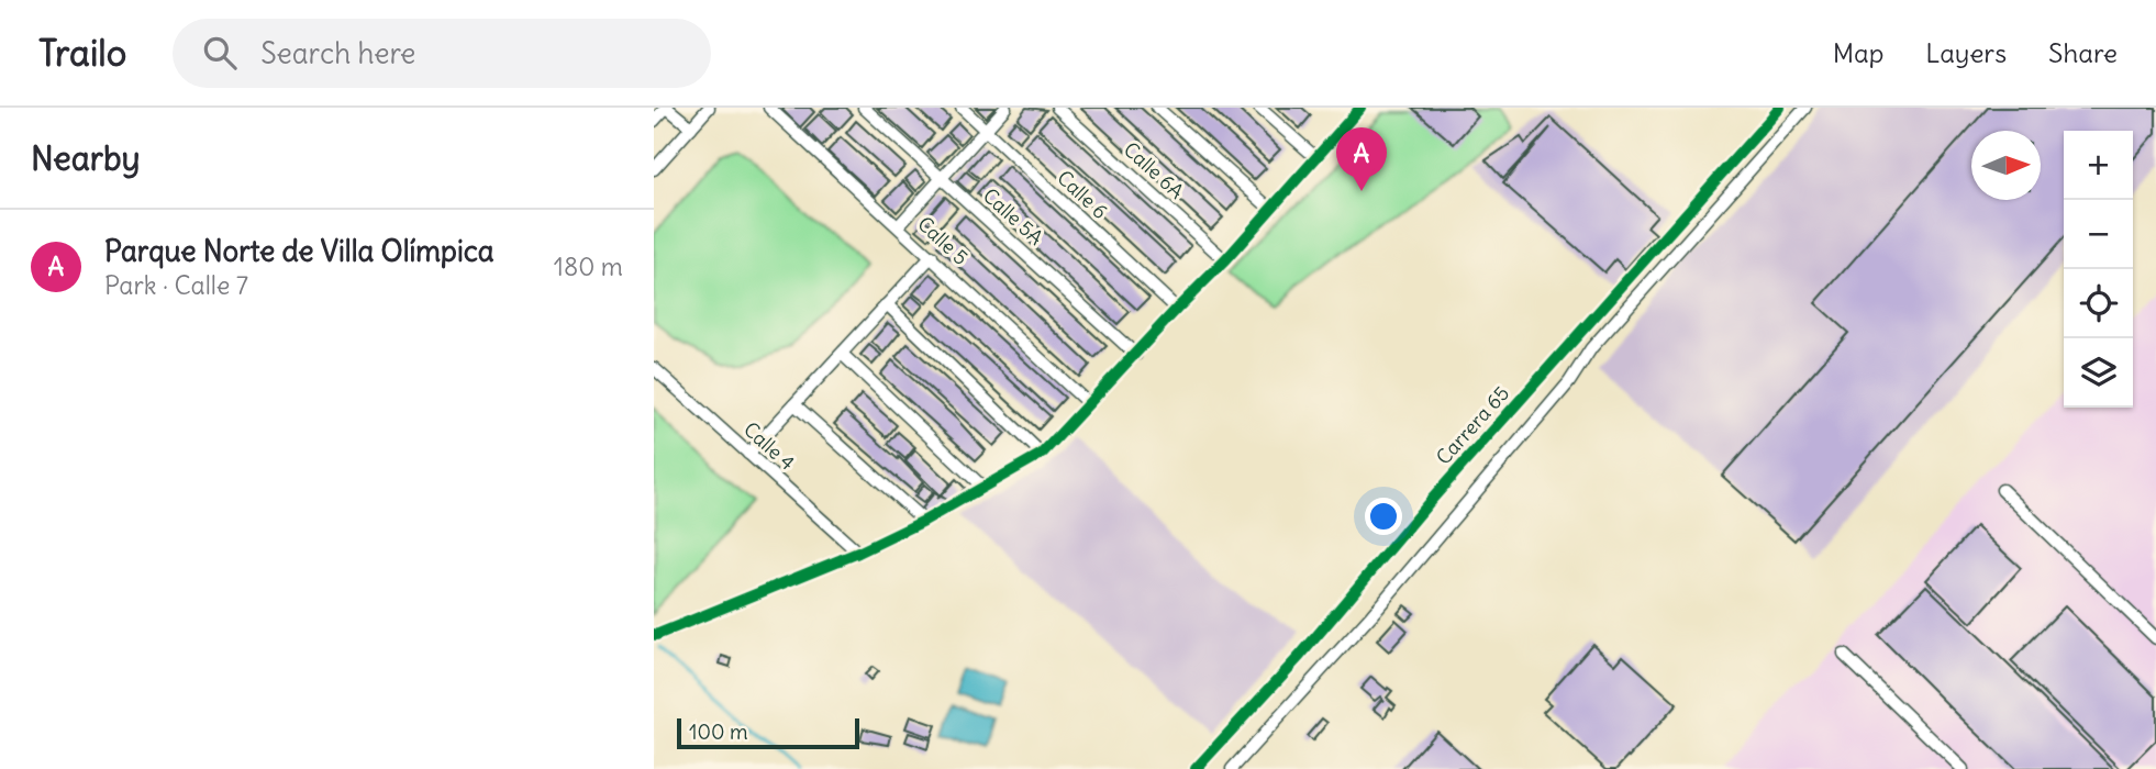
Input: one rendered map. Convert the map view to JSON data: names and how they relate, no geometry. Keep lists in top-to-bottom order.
{
  "streets": {
    "street": [
      "Calle 6A",
      "Calle 6",
      "Calle 5A",
      "Calle 5",
      "Carrera 65",
      "Calle 4"
    ]
  },
  "scale_bar": "100 m",
  "north": "right",
  "page": {
    "header": "Trailo",
    "search": "Search here",
    "nav": ["Map", "Layers", "Share"],
    "heading": "Nearby",
    "pins": "A",
    "map_buttons": ["+", "−"],
    "list": [
      {
        "mark": "A",
        "name": "Parque Norte de Villa Olímpica",
        "note": "Park · Calle 7",
        "value": "180 m"
      }
    ],
    "scale": "100 m"
  }
}
